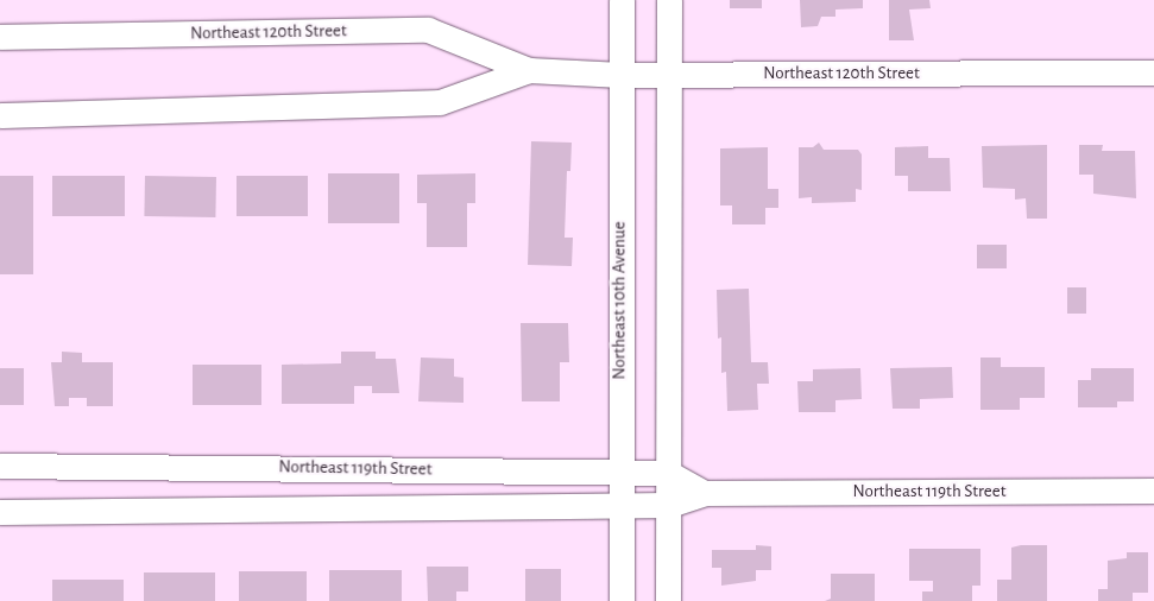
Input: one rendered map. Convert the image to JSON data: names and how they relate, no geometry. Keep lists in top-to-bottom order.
{
  "streets": {
    "street": ["Northeast 120th Street", "Northeast 10th Avenue", "Northeast 119th Street"]
  },
  "crossings": [
    ["Northeast 120th Street", "Northeast 10th Avenue"],
    ["Northeast 10th Avenue", "Northeast 119th Street"]
  ]
}
